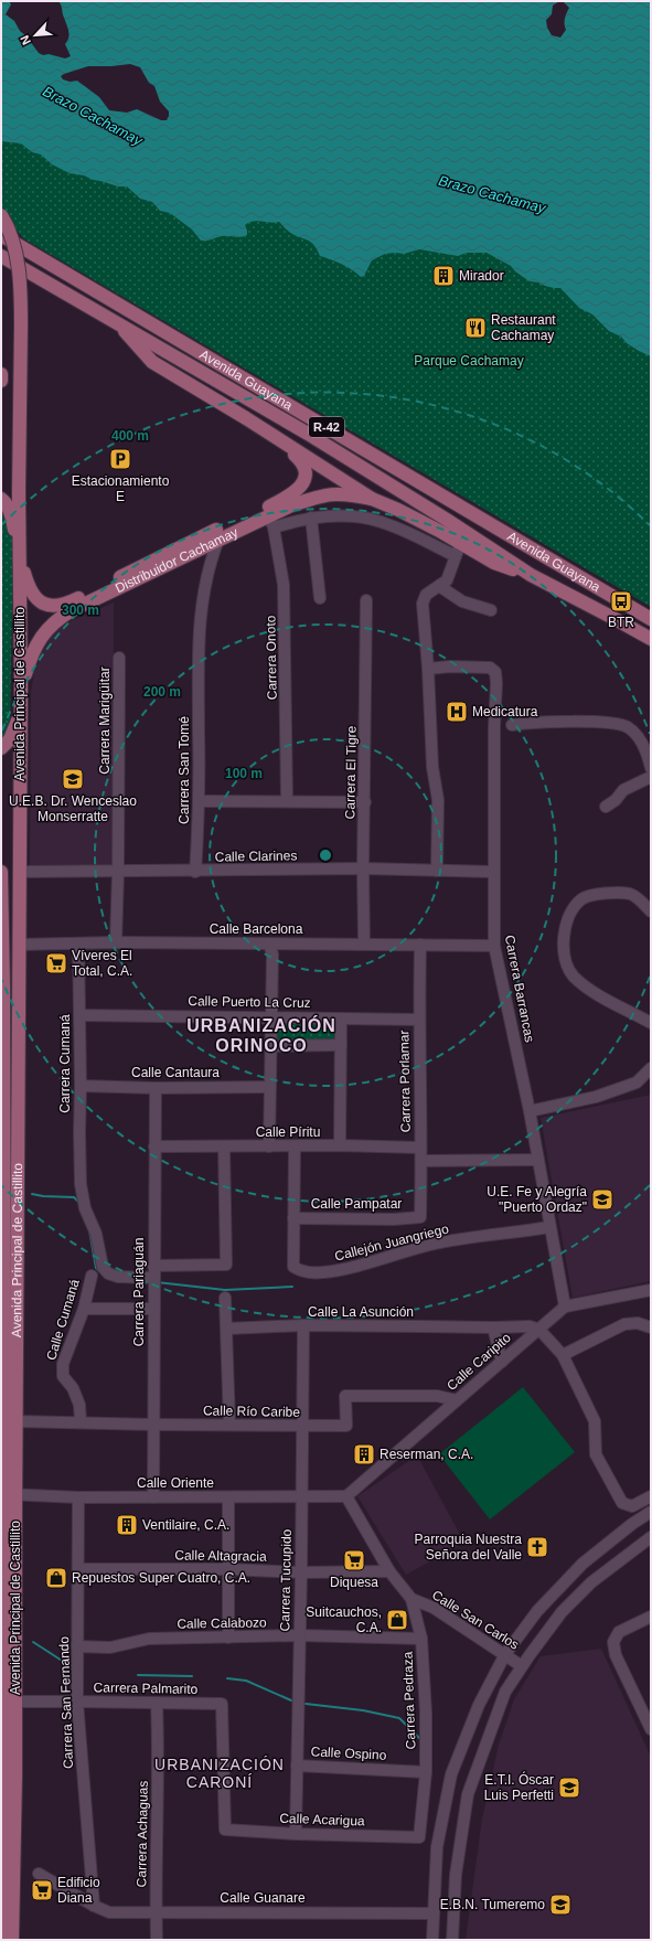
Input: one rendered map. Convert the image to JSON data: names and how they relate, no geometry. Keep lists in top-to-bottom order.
{
  "streets": {
    "main road": [
      "Avenida Guayana",
      "R-42",
      "Distribuidor Cachamay",
      "Avenida Principal de Castillito"
    ],
    "street": [
      "Carrera Onoto",
      "Carrera Marigüitar",
      "Carrera San Tomé",
      "Carrera El Tigre",
      "Calle Clarines",
      "Calle Barcelona",
      "Carrera Barrancas",
      "Calle Puerto La Cruz",
      "Carrera Cumaná",
      "Calle Cantaura",
      "Carrera Porlamar",
      "Calle Píritu",
      "Calle Pampatar",
      "Callejón Juangriego",
      "Carrera Pariaguán",
      "Calle La Asunción",
      "Calle Cumaná",
      "Calle Caripito",
      "Calle Río Caribe",
      "Calle Oriente",
      "Calle Altagracia",
      "Carrera Tucupido",
      "Calle San Carlos",
      "Calle Calabozo",
      "Carrera Palmarito",
      "Carrera Pedraza",
      "Carrera San Fernando",
      "Calle Ospino",
      "Calle Acarigua",
      "Carrera Achaguas",
      "Calle Guanare"
    ]
  },
  "crossings": [
    ["Avenida Guayana", "Distribuidor Cachamay"],
    ["Distribuidor Cachamay", "Carrera Onoto"],
    ["Distribuidor Cachamay", "Avenida Principal de Castillito"],
    ["Distribuidor Cachamay", "Carrera San Tomé"],
    ["Avenida Principal de Castillito", "Calle Clarines"],
    ["Avenida Principal de Castillito", "Calle Barcelona"],
    ["Avenida Principal de Castillito", "Calle Río Caribe"],
    ["Avenida Principal de Castillito", "Calle Oriente"],
    ["Avenida Principal de Castillito", "Carrera Palmarito"],
    ["Carrera Marigüitar", "Calle Clarines"],
    ["Carrera Marigüitar", "Calle Barcelona"],
    ["Carrera San Tomé", "Calle Clarines"],
    ["Carrera El Tigre", "Calle Clarines"],
    ["Carrera El Tigre", "Calle Barcelona"],
    ["Calle Clarines", "Carrera Barrancas"],
    ["Calle Barcelona", "Carrera Barrancas"],
    ["Calle Barcelona", "Carrera Cumaná"],
    ["Calle Barcelona", "Carrera Porlamar"],
    ["Carrera Barrancas", "Callejón Juangriego"],
    ["Carrera Barrancas", "Calle Caripito"],
    ["Calle Puerto La Cruz", "Carrera Cumaná"],
    ["Calle Puerto La Cruz", "Carrera Porlamar"],
    ["Carrera Cumaná", "Calle Cantaura"],
    ["Carrera Cumaná", "Carrera Pariaguán"],
    ["Calle Cantaura", "Carrera Pariaguán"],
    ["Carrera Porlamar", "Calle Píritu"],
    ["Carrera Porlamar", "Calle Pampatar"],
    ["Calle Píritu", "Carrera Pariaguán"],
    ["Calle Pampatar", "Callejón Juangriego"],
    ["Carrera Pariaguán", "Calle Río Caribe"],
    ["Carrera Pariaguán", "Calle Oriente"],
    ["Calle La Asunción", "Calle Caripito"],
    ["Calle La Asunción", "Carrera Tucupido"],
    ["Calle Cumaná", "Calle Río Caribe"],
    ["Calle Caripito", "Calle Río Caribe"],
    ["Calle Caripito", "Calle Oriente"],
    ["Calle Río Caribe", "Carrera Tucupido"],
    ["Calle Oriente", "Carrera Tucupido"],
    ["Calle Oriente", "Carrera San Fernando"],
    ["Calle Altagracia", "Carrera Tucupido"],
    ["Calle Altagracia", "Carrera Pedraza"],
    ["Calle Altagracia", "Carrera San Fernando"],
    ["Carrera Tucupido", "Calle Calabozo"],
    ["Carrera Tucupido", "Calle Ospino"],
    ["Carrera Tucupido", "Calle Acarigua"],
    ["Calle San Carlos", "Carrera Pedraza"],
    ["Calle Calabozo", "Carrera Pedraza"],
    ["Calle Calabozo", "Carrera San Fernando"],
    ["Carrera Palmarito", "Carrera San Fernando"],
    ["Carrera Palmarito", "Calle Acarigua"],
    ["Carrera Palmarito", "Carrera Achaguas"],
    ["Carrera Pedraza", "Calle Ospino"],
    ["Carrera Pedraza", "Calle Acarigua"],
    ["Carrera San Fernando", "Calle Guanare"],
    ["Carrera Achaguas", "Calle Guanare"]
  ],
  "districts": ["URBANIZACIÓN ORINOCO", "URBANIZACIÓN CARONÍ"],
  "water": ["Brazo Cachamay"],
  "parks": ["Parque Cachamay"],
  "places": {
    "building": ["Mirador", "Reserman, C.A.", "Ventilaire, C.A."],
    "restaurant": ["Restaurant Cachamay"],
    "parking": ["Estacionamiento E"],
    "bus stop": ["BTR"],
    "hospital": ["Medicatura"],
    "school or university": [
      "U.E.B. Dr. Wenceslao Monserratte",
      "U.E. Fe y Alegría \"Puerto Ordaz\"",
      "E.T.I. Óscar Luis Perfetti",
      "E.B.N. Tumeremo"
    ],
    "supermarket": ["Víveres El Total, C.A.", "Diquesa", "Edificio Diana"],
    "church": ["Parroquia Nuestra Señora del Valle"],
    "shop": ["Repuestos Super Cuatro, C.A.", "Suitcauchos, C.A."]
  },
  "north": "bottom left",
  "rings": [
    "400 m",
    "300 m",
    "200 m",
    "100 m"
  ]
}
